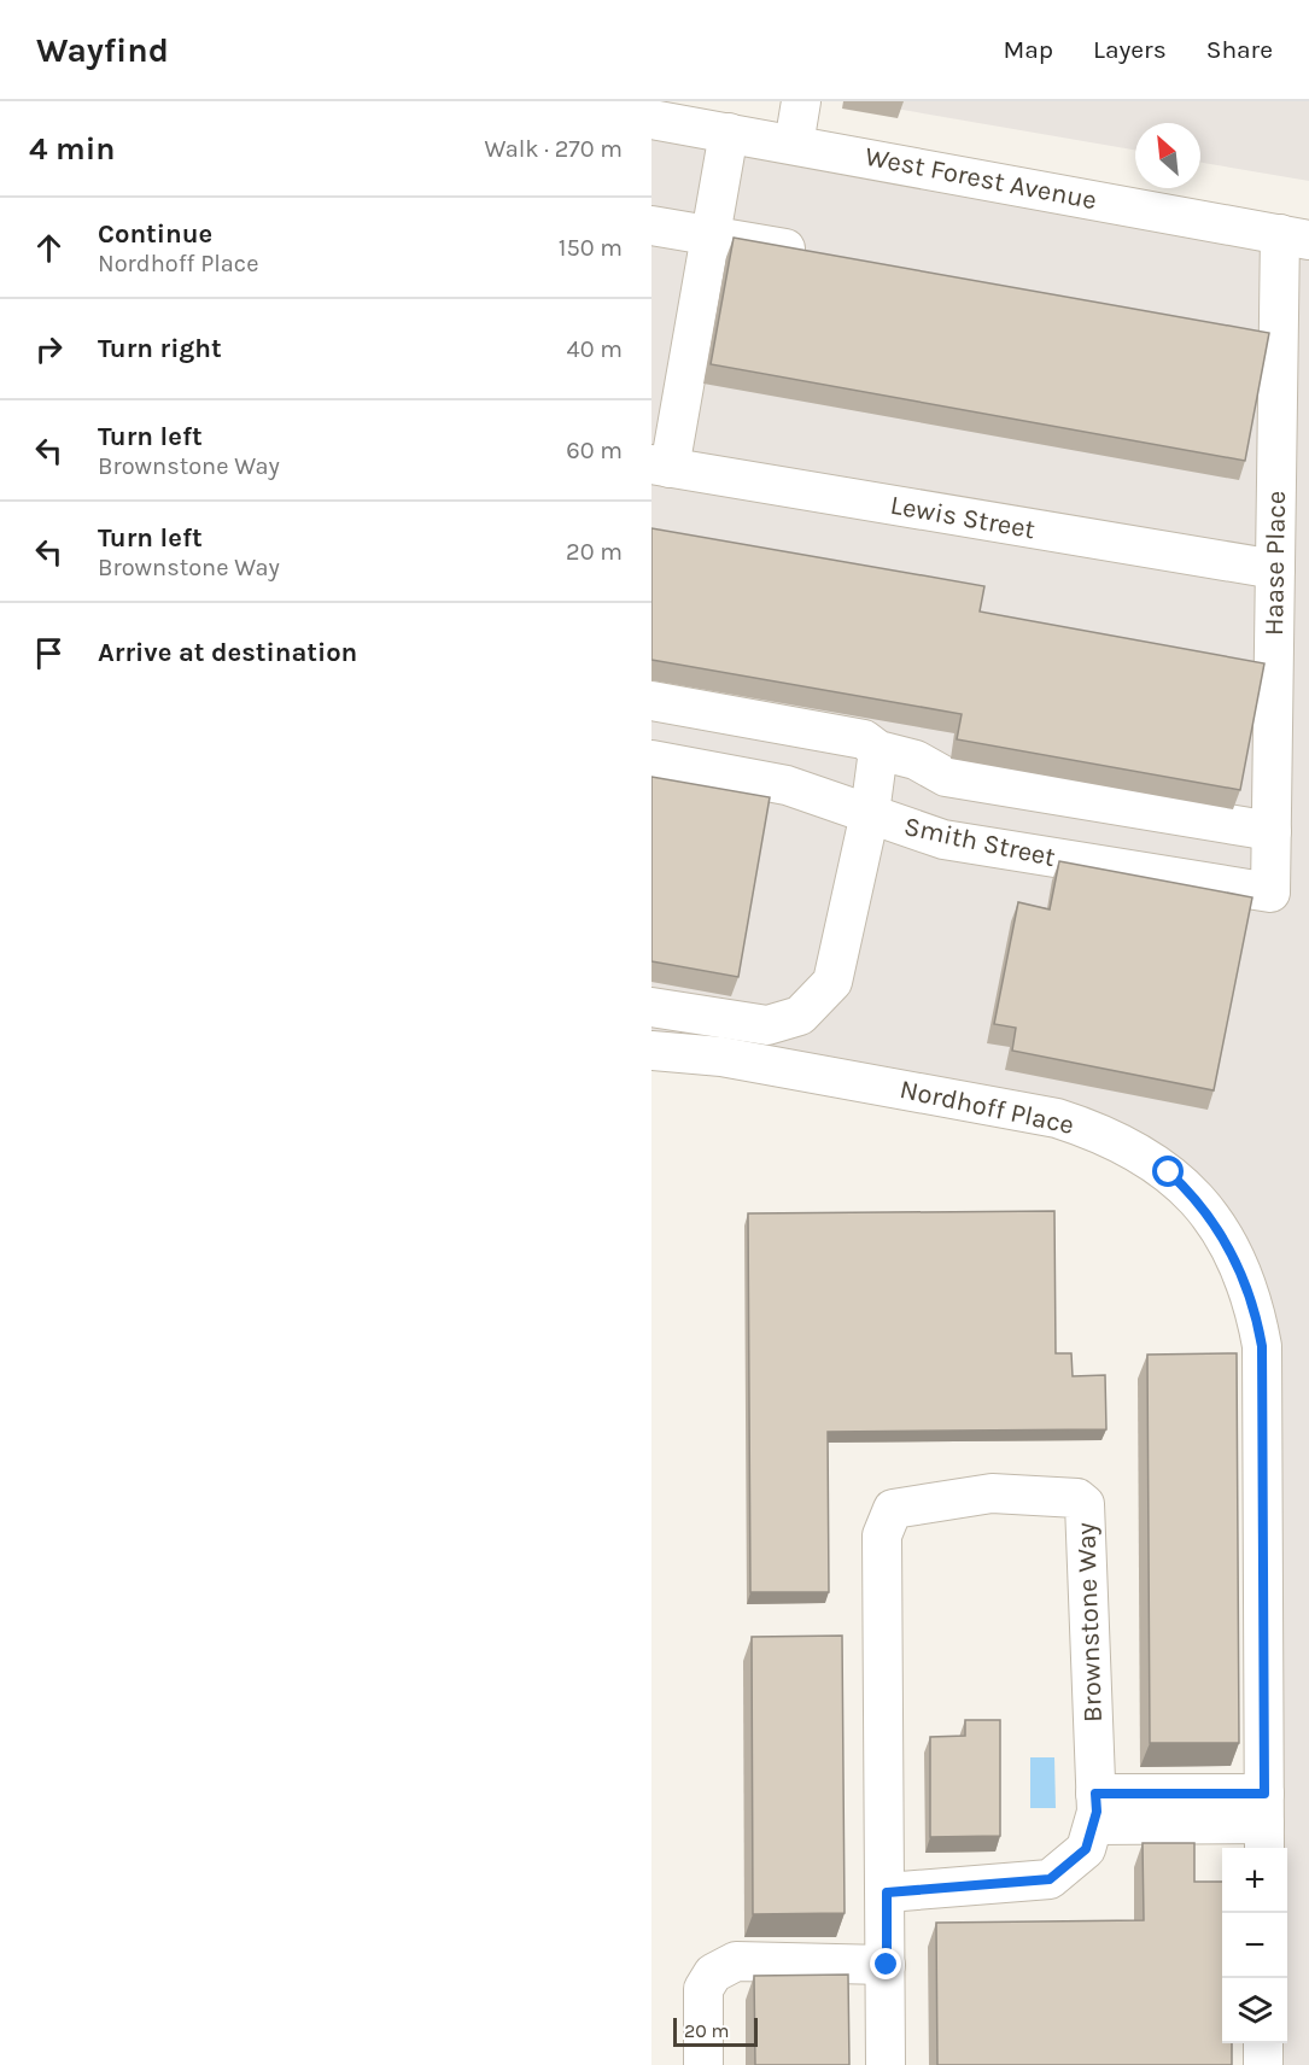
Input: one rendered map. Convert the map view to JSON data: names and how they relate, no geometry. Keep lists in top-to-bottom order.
{
  "streets": {
    "street": [
      "West Forest Avenue",
      "Lewis Street",
      "Haase Place",
      "Smith Street",
      "Nordhoff Place",
      "Brownstone Way"
    ]
  },
  "crossings": [
    ["West Forest Avenue", "Haase Place"],
    ["Lewis Street", "Haase Place"],
    ["Haase Place", "Smith Street"]
  ],
  "scale_bar": "20 m",
  "north": "top left",
  "page": {
    "header": "Wayfind",
    "nav": ["Map", "Layers", "Share"],
    "heading": ["4 min", "Walk · 270 m"],
    "list": [
      ["Continue", "Nordhoff Place", "150 m"],
      ["Turn right", "40 m"],
      ["Turn left", "Brownstone Way", "60 m"],
      ["Turn left", "Brownstone Way", "20 m"],
      "Arrive at destination"
    ],
    "map_buttons": ["+", "−"],
    "scale": "20 m"
  }
}
